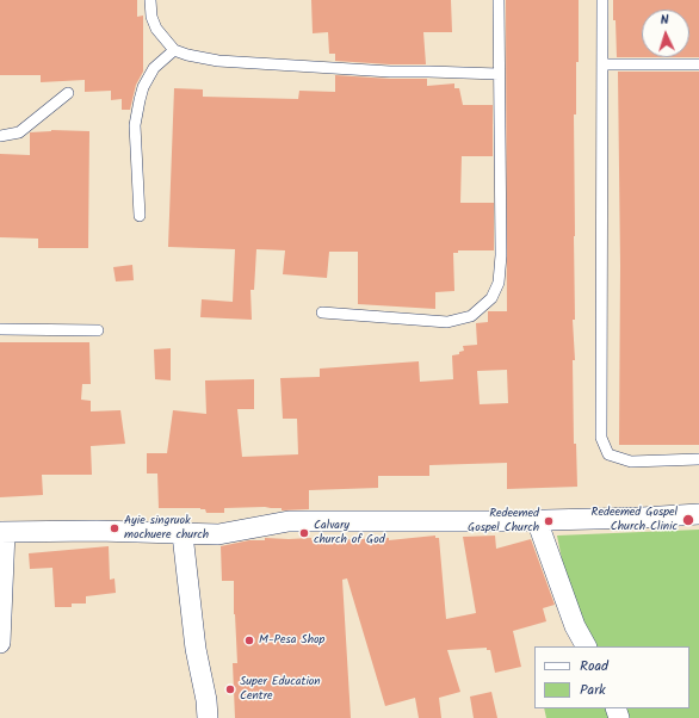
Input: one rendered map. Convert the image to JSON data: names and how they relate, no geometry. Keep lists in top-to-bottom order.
{
  "places": [
    "Redeemed Gospel Church Clinic",
    "Redeemed Gospel Church",
    "Ayie singruok mochuere church",
    "Calvary church of God",
    "M-Pesa Shop",
    "Super Education Centre"
  ],
  "legend": ["Road", "Park"],
  "north": "top"
}
